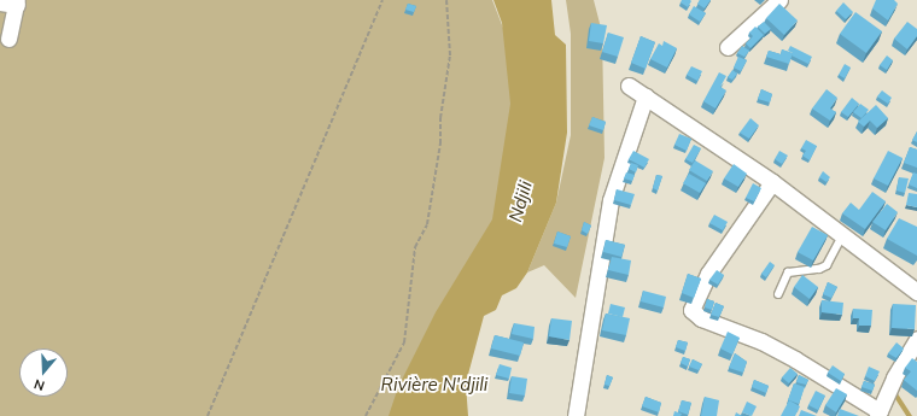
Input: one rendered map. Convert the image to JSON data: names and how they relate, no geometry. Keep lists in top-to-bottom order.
{
  "water": ["Ndjili", "Rivière N'djili"],
  "north": "bottom"
}
